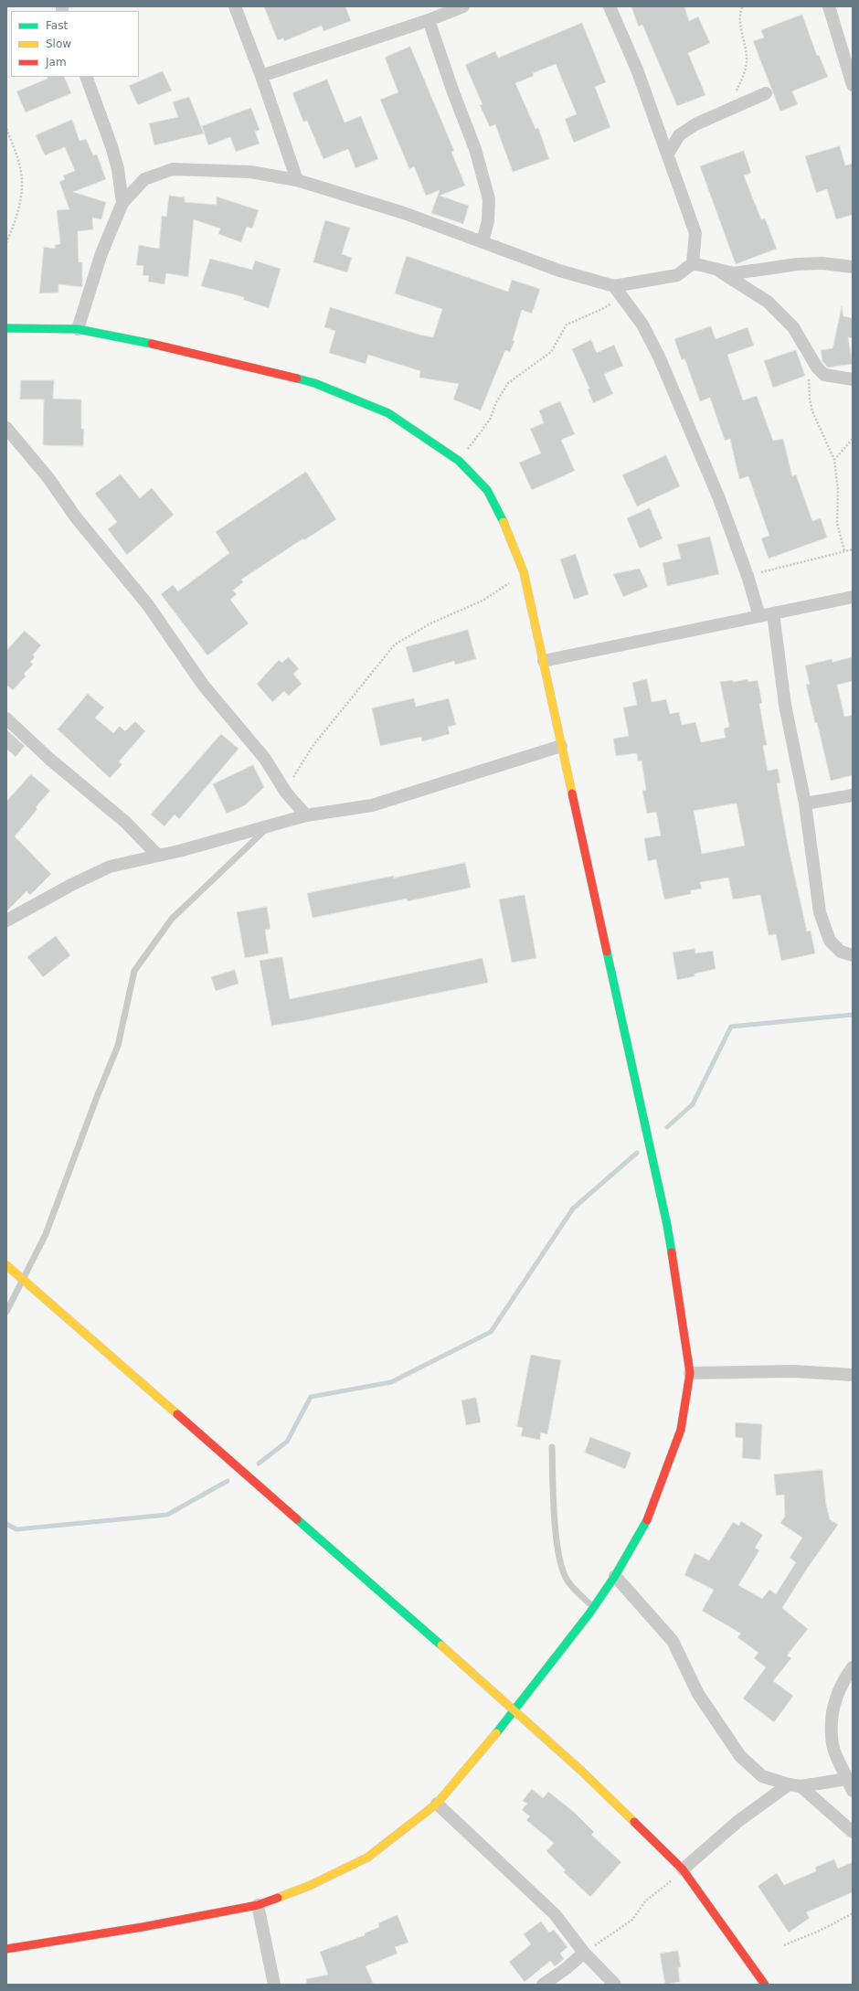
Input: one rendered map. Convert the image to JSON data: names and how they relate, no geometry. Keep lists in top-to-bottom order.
{
  "legend": ["Fast", "Slow", "Jam"]
}
